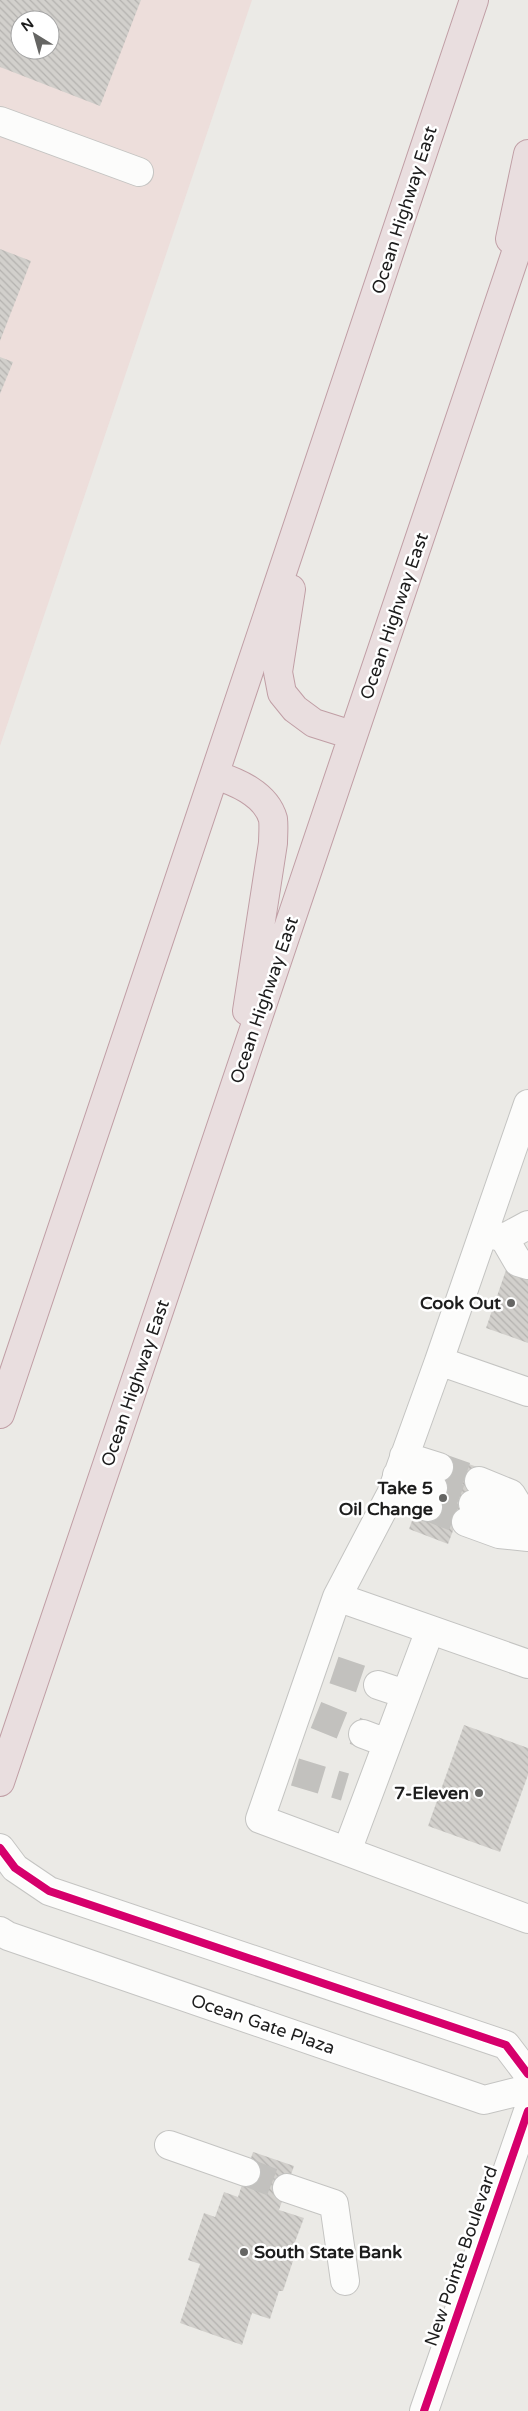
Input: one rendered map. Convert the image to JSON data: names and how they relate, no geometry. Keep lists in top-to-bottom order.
{
  "streets": {
    "highway": ["Ocean Highway East"],
    "street": ["Ocean Gate Plaza", "New Pointe Boulevard"]
  },
  "places": [
    "Cook Out",
    "Take 5 Oil Change",
    "7-Eleven",
    "South State Bank"
  ],
  "north": "top left"
}
